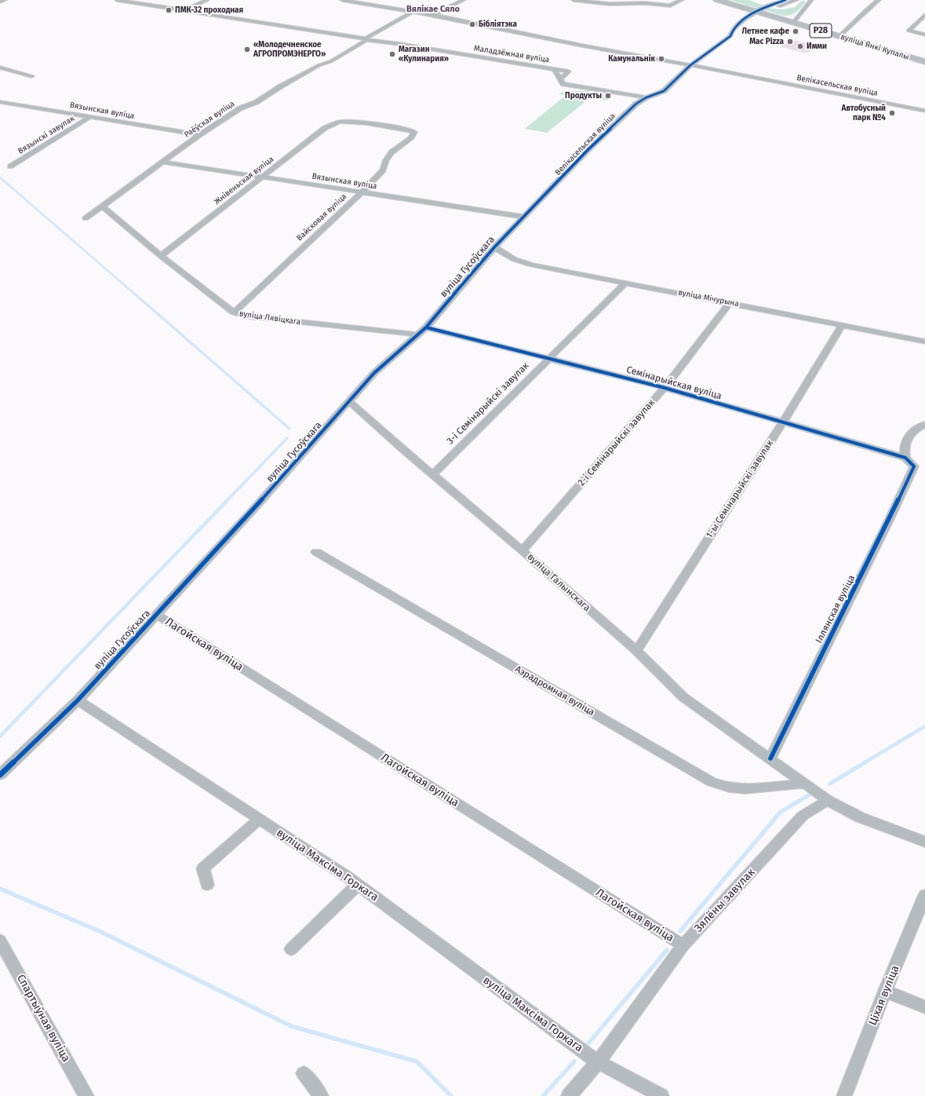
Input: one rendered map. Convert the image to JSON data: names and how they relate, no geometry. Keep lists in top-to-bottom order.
{
  "streets": {
    "main road": ["Р28", "вуліца Янкі Купалы"],
    "street": [
      "Маладзёжная вуліца",
      "Велікасельская вуліца",
      "Вязынская вуліца",
      "Раёўская вуліца",
      "Вязынскі завулак",
      "Жнівеньская вуліца",
      "Вайсковая вуліца",
      "вуліца Гусоўскага",
      "вуліца Мічурына",
      "вуліца Лявіцкага",
      "Семінарыйская вуліца",
      "3-і Семінарыйскі завулак",
      "2-і Семінарыйскі завулак",
      "1-ы Семінарыйскі завулак",
      "вуліца Галынскага",
      "Іллянская вуліца",
      "Лагойская вуліца",
      "Аэрадромная вуліца",
      "вуліца Максіма Горкага",
      "Зялёны завулак",
      "Ціхая вуліца",
      "Спартыўная вуліца"
    ]
  },
  "crossings": [
    ["Маладзёжная вуліца", "Раёўская вуліца"],
    ["Велікасельская вуліца", "Вязынская вуліца"],
    ["Велікасельская вуліца", "Раёўская вуліца"],
    ["Велікасельская вуліца", "вуліца Гусоўскага"],
    ["Вязынская вуліца", "Раёўская вуліца"],
    ["Вязынская вуліца", "Вязынскі завулак"],
    ["Вязынская вуліца", "Жнівеньская вуліца"],
    ["Вязынская вуліца", "Вайсковая вуліца"],
    ["Вязынская вуліца", "вуліца Гусоўскага"],
    ["Раёўская вуліца", "вуліца Лявіцкага"],
    ["Жнівеньская вуліца", "Вайсковая вуліца"],
    ["Жнівеньская вуліца", "вуліца Лявіцкага"],
    ["Вайсковая вуліца", "вуліца Лявіцкага"],
    ["вуліца Гусоўскага", "вуліца Мічурына"],
    ["вуліца Гусоўскага", "вуліца Лявіцкага"],
    ["вуліца Гусоўскага", "Семінарыйская вуліца"],
    ["вуліца Гусоўскага", "вуліца Галынскага"],
    ["вуліца Гусоўскага", "Лагойская вуліца"],
    ["вуліца Гусоўскага", "вуліца Максіма Горкага"],
    ["вуліца Мічурына", "3-і Семінарыйскі завулак"],
    ["вуліца Мічурына", "2-і Семінарыйскі завулак"],
    ["вуліца Мічурына", "1-ы Семінарыйскі завулак"],
    ["Семінарыйская вуліца", "3-і Семінарыйскі завулак"],
    ["Семінарыйская вуліца", "2-і Семінарыйскі завулак"],
    ["Семінарыйская вуліца", "1-ы Семінарыйскі завулак"],
    ["Семінарыйская вуліца", "Іллянская вуліца"],
    ["3-і Семінарыйскі завулак", "вуліца Галынскага"],
    ["2-і Семінарыйскі завулак", "вуліца Галынскага"],
    ["1-ы Семінарыйскі завулак", "вуліца Галынскага"],
    ["вуліца Галынскага", "Іллянская вуліца"],
    ["Лагойская вуліца", "Зялёны завулак"],
    ["вуліца Максіма Горкага", "Зялёны завулак"]
  ],
  "districts": ["Вялікае Сяло"],
  "places": [
    "ПМК-32 проходная",
    "Бібліятэка",
    "Летнее кафе",
    "Mac Pizza",
    "Имми",
    "«Молодечненское АГРОПРОМЭНЕРГО»",
    "Магазин «Кулинария»",
    "Камунальнік",
    "Продукты",
    "Автобусный парк №4"
  ]
}
